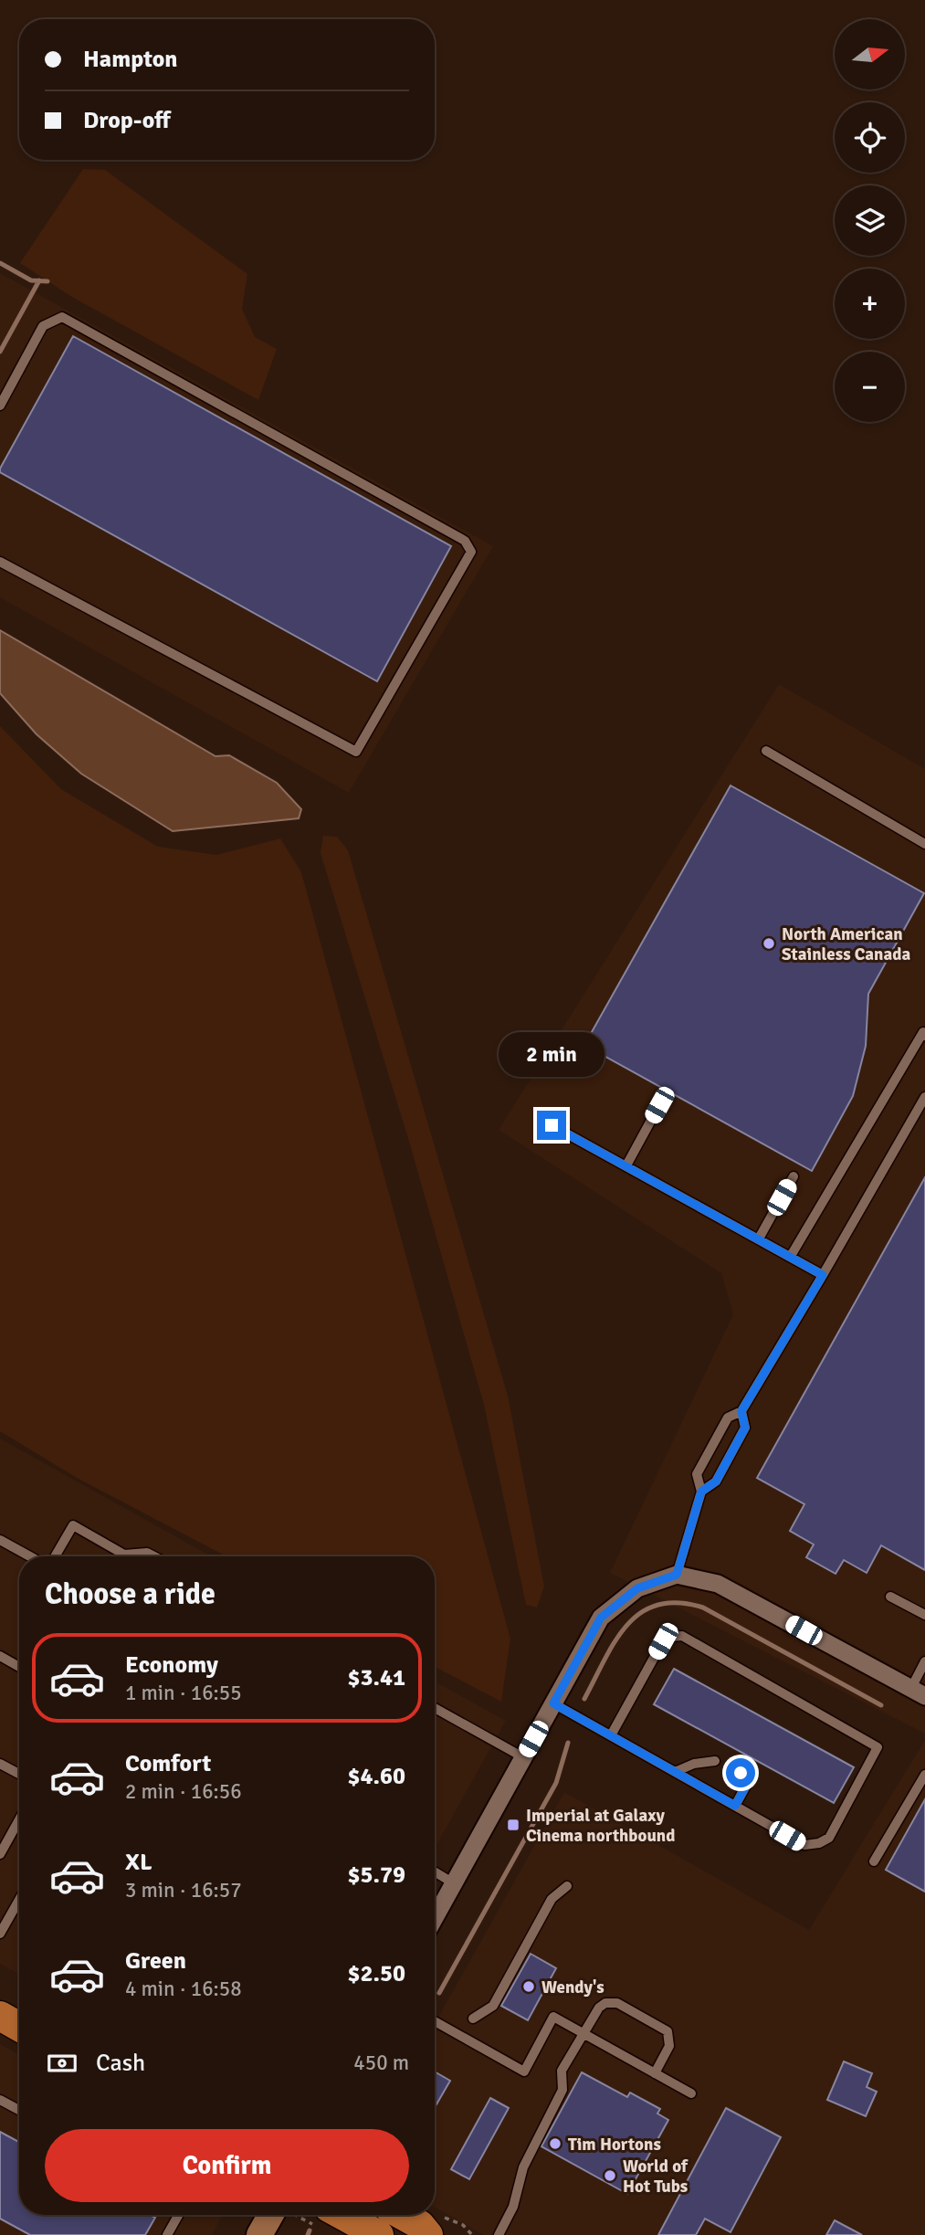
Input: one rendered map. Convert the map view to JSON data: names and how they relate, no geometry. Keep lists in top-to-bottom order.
{
  "places": {
    "other": [
      "North American Stainless Canada",
      "Wendy's",
      "Tim Hortons",
      "World of Hot Tubs"
    ],
    "transit": ["Imperial at Galaxy Cinema northbound"]
  },
  "north": "right",
  "page": {
    "map_buttons": ["+", "−"],
    "banner": ["Hampton", "Drop-off"],
    "bubble": "2 min",
    "heading": "Choose a ride",
    "list": [
      {
        "name": "Economy",
        "note": "1 min · 16:55",
        "value": "$3.41"
      },
      {
        "name": "Comfort",
        "note": "2 min · 16:56",
        "value": "$4.60"
      },
      {
        "name": "XL",
        "note": "3 min · 16:57",
        "value": "$5.79"
      },
      {
        "name": "Green",
        "note": "4 min · 16:58",
        "value": "$2.50"
      }
    ],
    "pay": ["Cash", "450 m"],
    "buttons": "Confirm"
  }
}
